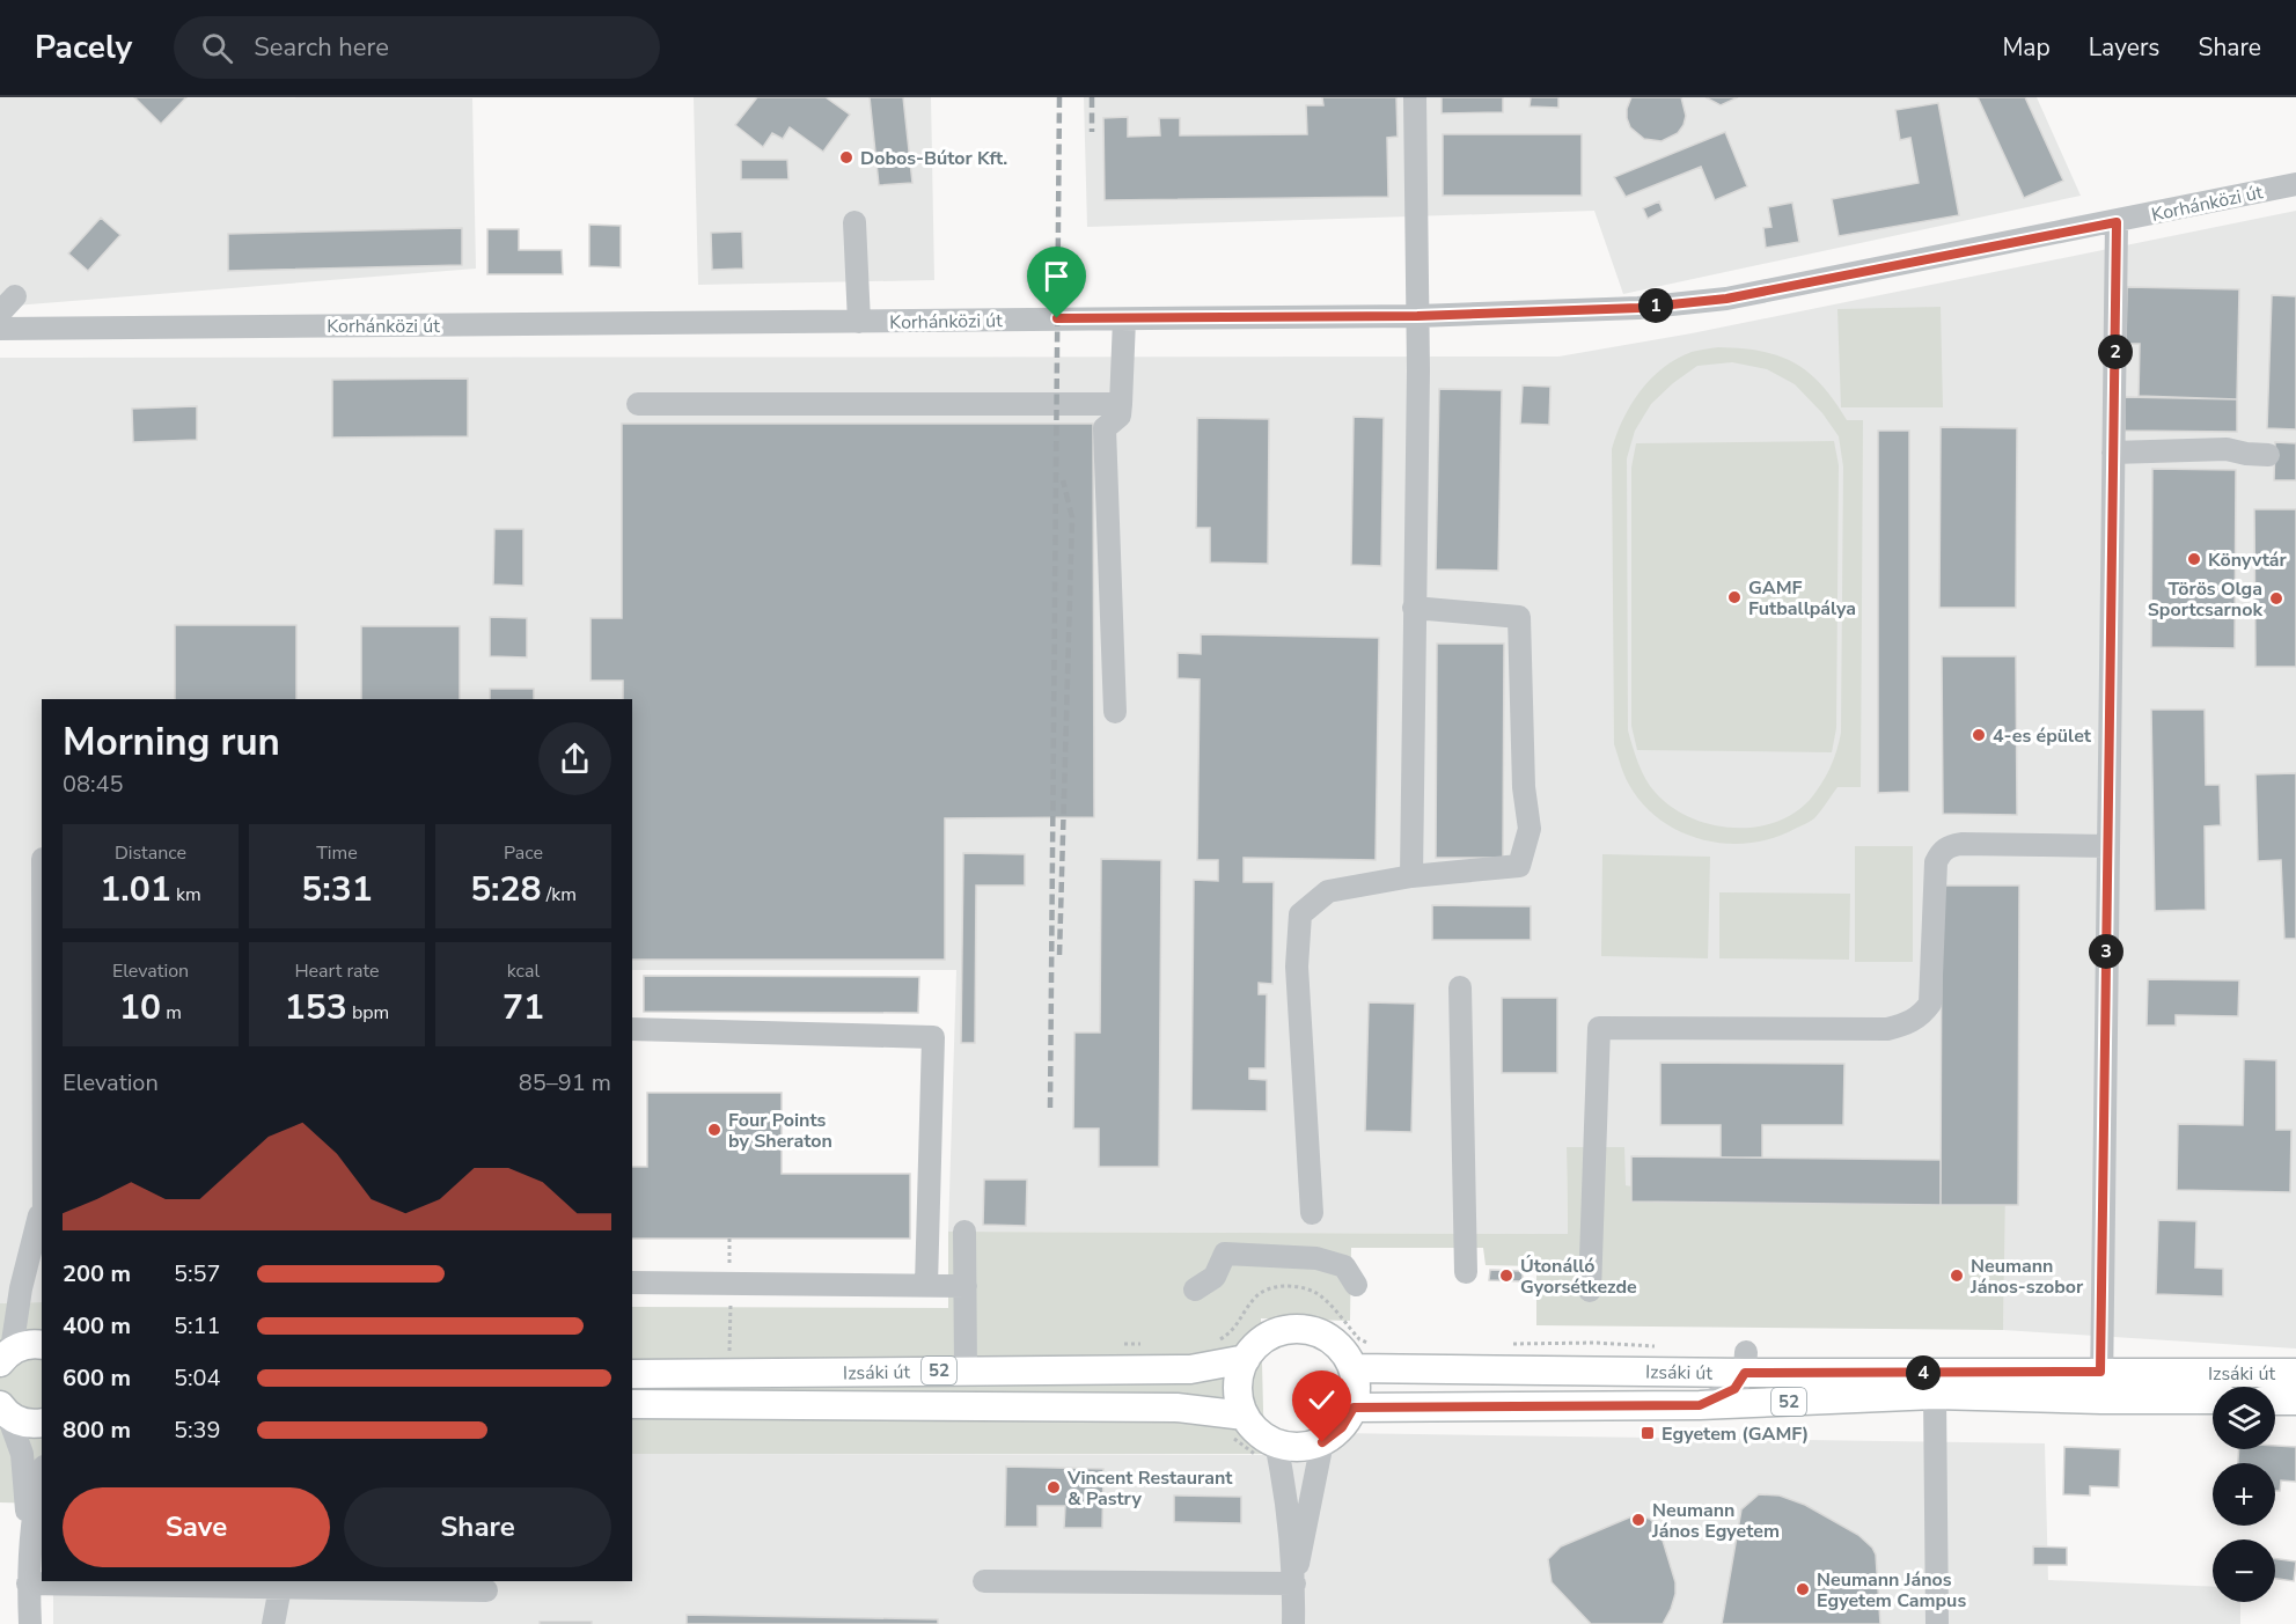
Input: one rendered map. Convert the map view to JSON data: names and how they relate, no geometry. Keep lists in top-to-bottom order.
{
  "streets": {
    "main road": ["52", "Izsáki út"],
    "street": ["Korhánközi út"]
  },
  "places": {
    "other": [
      "Dobos-Bútor Kft.",
      "Könyvtár",
      "GAMF Futballpálya",
      "Törös Olga Sportcsarnok",
      "4-es épület",
      "Four Points by Sheraton",
      "Útonálló Gyorsétkezde",
      "Neumann János-szobor",
      "Vincent Restaurant & Pastry",
      "Neumann János Egyetem",
      "Neumann János Egyetem Campus"
    ],
    "transit": ["Egyetem (GAMF)"]
  },
  "page": {
    "header": "Pacely",
    "search": "Search here",
    "nav": ["Map", "Layers", "Share"],
    "pins": [
      "1",
      "2",
      "3",
      "4"
    ],
    "heading": ["Morning run", "08:45"],
    "stats": [
      ["Distance", "1.01 km"],
      ["Time", "5:31"],
      ["Pace", "5:28 /km"],
      ["Elevation", "10 m"],
      ["Heart rate", "153 bpm"],
      ["kcal", "71"]
    ],
    "chart": ["Elevation", "85–91 m"],
    "list": [
      {
        "name": "200 m",
        "note": "5:57"
      },
      {
        "name": "400 m",
        "note": "5:11"
      },
      {
        "name": "600 m",
        "note": "5:04"
      },
      {
        "name": "800 m",
        "note": "5:39"
      }
    ],
    "map_buttons": ["+", "−"],
    "buttons": ["Save", "Share"]
  }
}
